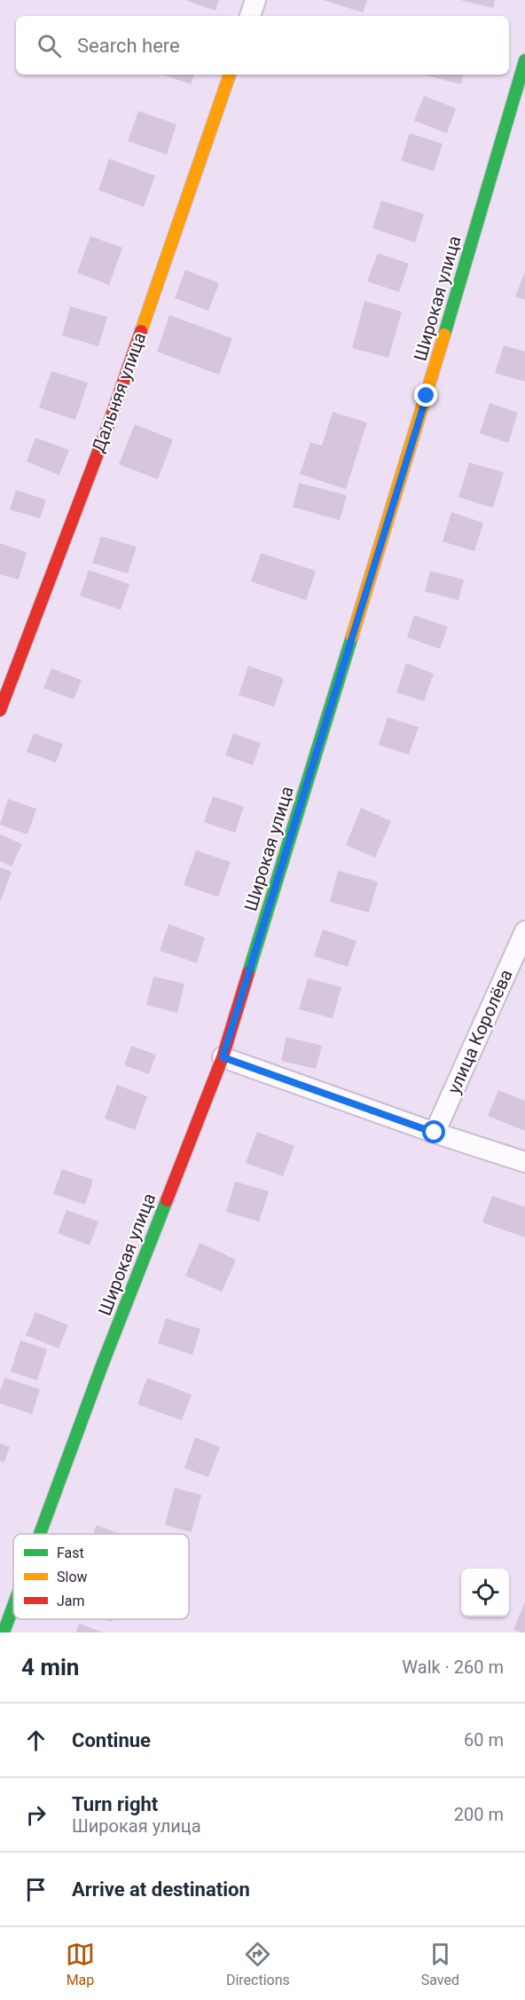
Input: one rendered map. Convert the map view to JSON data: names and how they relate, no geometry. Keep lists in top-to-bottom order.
{
  "streets": {
    "street": ["Широкая улица", "Дальняя улица", "улица Королёва"]
  },
  "legend": ["Fast", "Slow", "Jam"],
  "page": {
    "search": "Search here",
    "heading": ["4 min", "Walk · 260 m"],
    "list": [
      ["Continue", "60 m"],
      ["Turn right", "Широкая улица", "200 m"],
      "Arrive at destination"
    ],
    "nav": ["Map", "Directions", "Saved"]
  }
}
